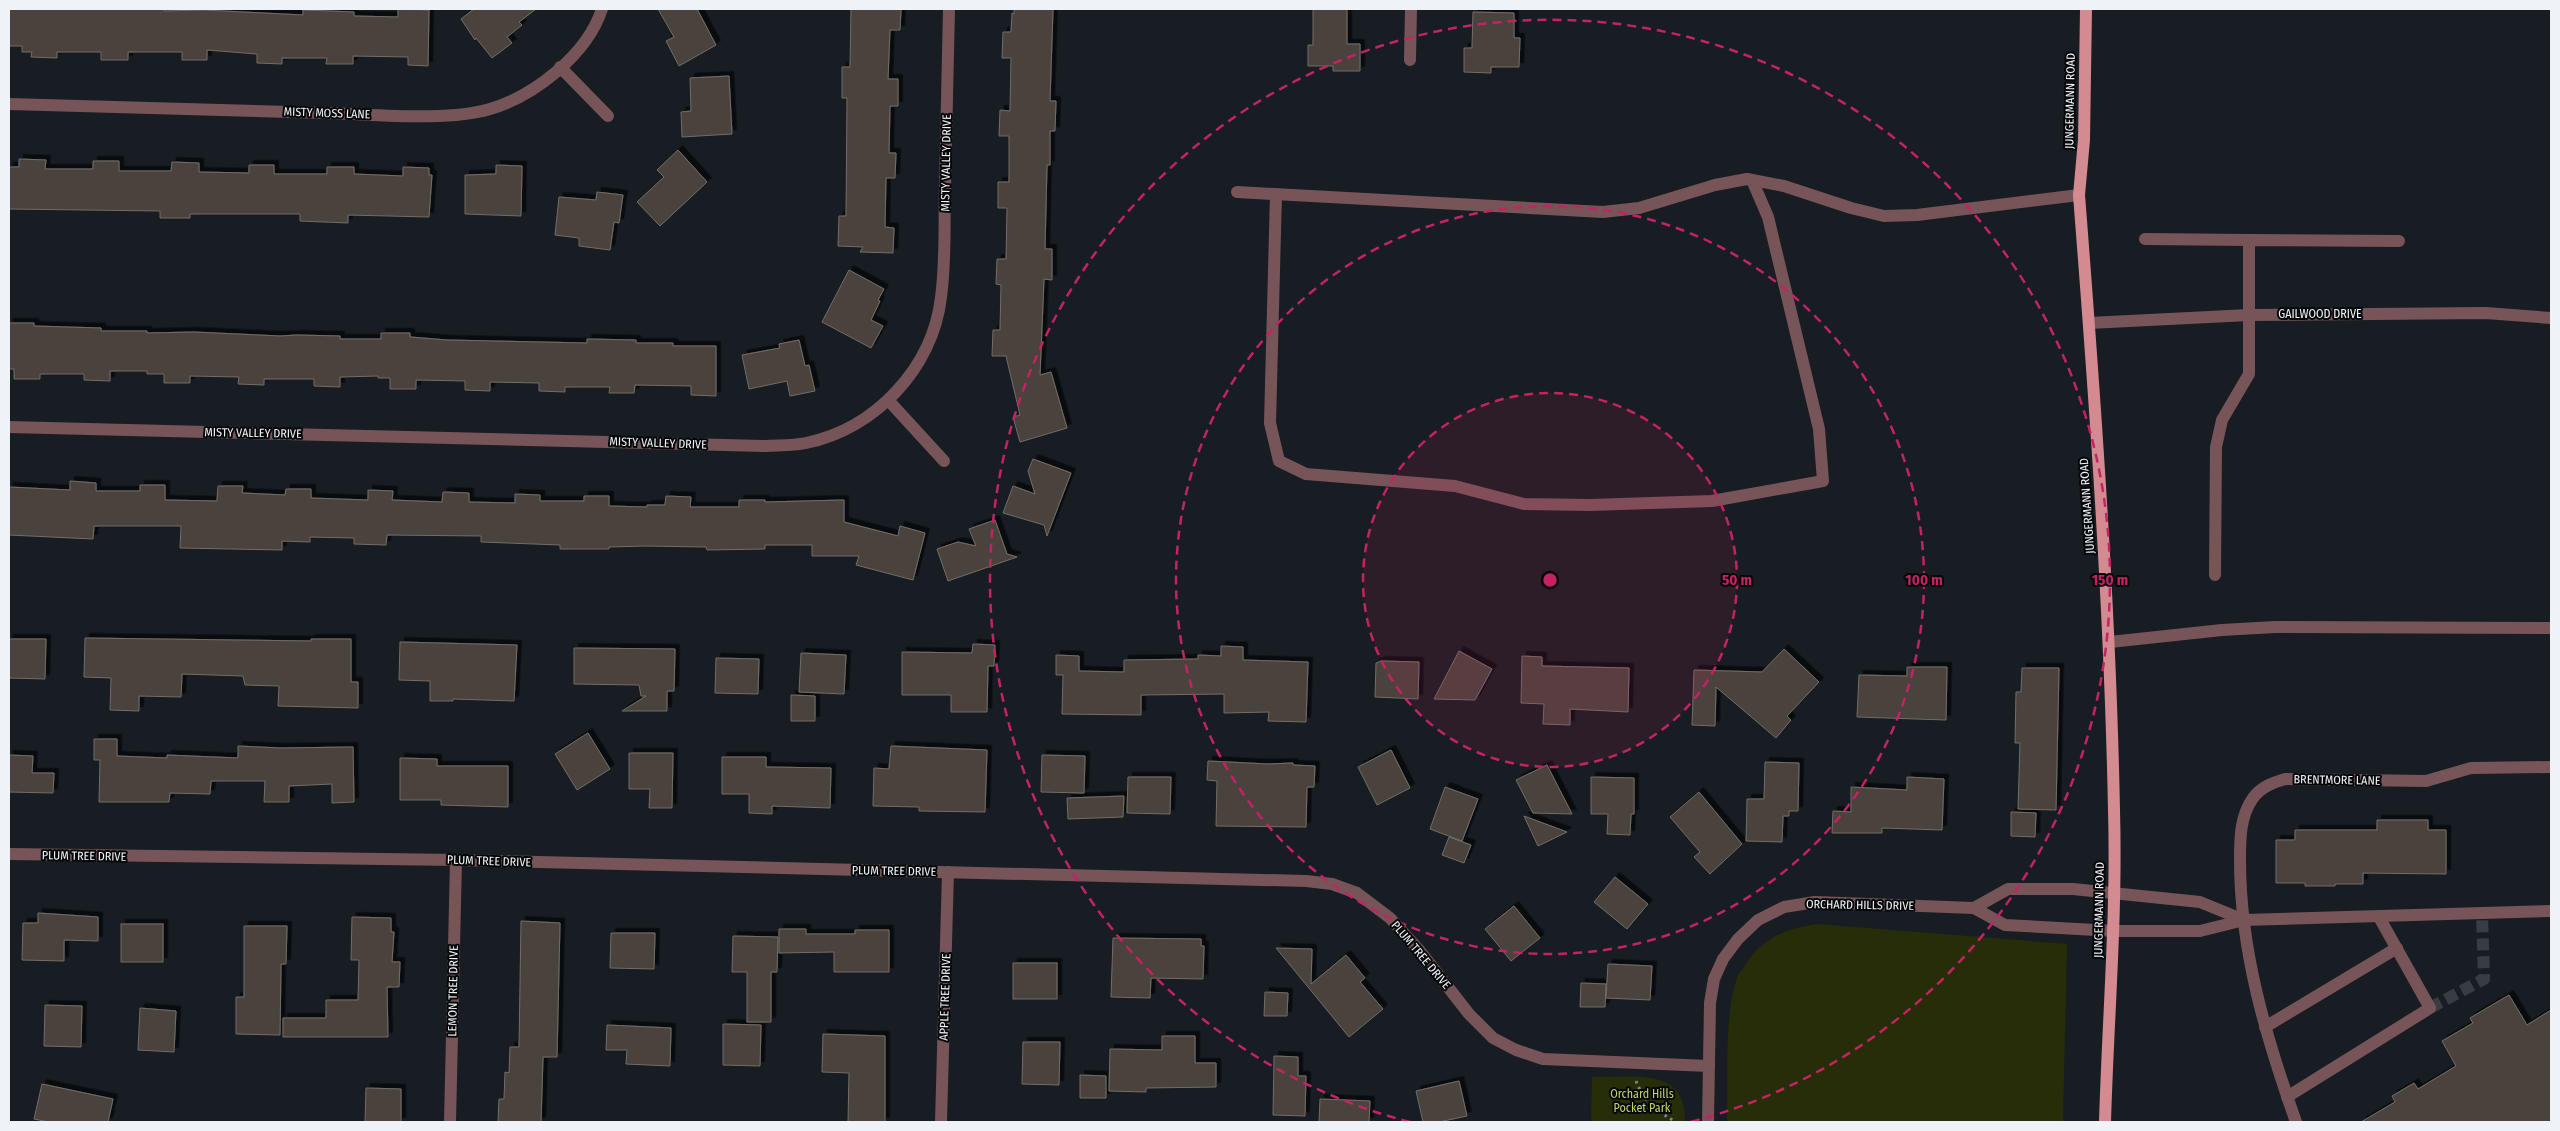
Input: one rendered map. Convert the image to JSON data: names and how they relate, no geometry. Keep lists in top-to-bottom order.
{
  "streets": {
    "main road": ["JUNGERMANN ROAD"],
    "street": [
      "MISTY MOSS LANE",
      "MISTY VALLEY DRIVE",
      "GAILWOOD DRIVE",
      "BRENTMORE LANE",
      "PLUM TREE DRIVE",
      "ORCHARD HILLS DRIVE",
      "LEMON TREE DRIVE",
      "APPLE TREE DRIVE"
    ]
  },
  "crossings": [
    ["JUNGERMANN ROAD", "GAILWOOD DRIVE"],
    ["JUNGERMANN ROAD", "ORCHARD HILLS DRIVE"],
    ["PLUM TREE DRIVE", "ORCHARD HILLS DRIVE"],
    ["PLUM TREE DRIVE", "LEMON TREE DRIVE"],
    ["PLUM TREE DRIVE", "APPLE TREE DRIVE"]
  ],
  "parks": ["Orchard Hills Pocket Park"],
  "rings": ["50 m", "100 m", "150 m"]
}
